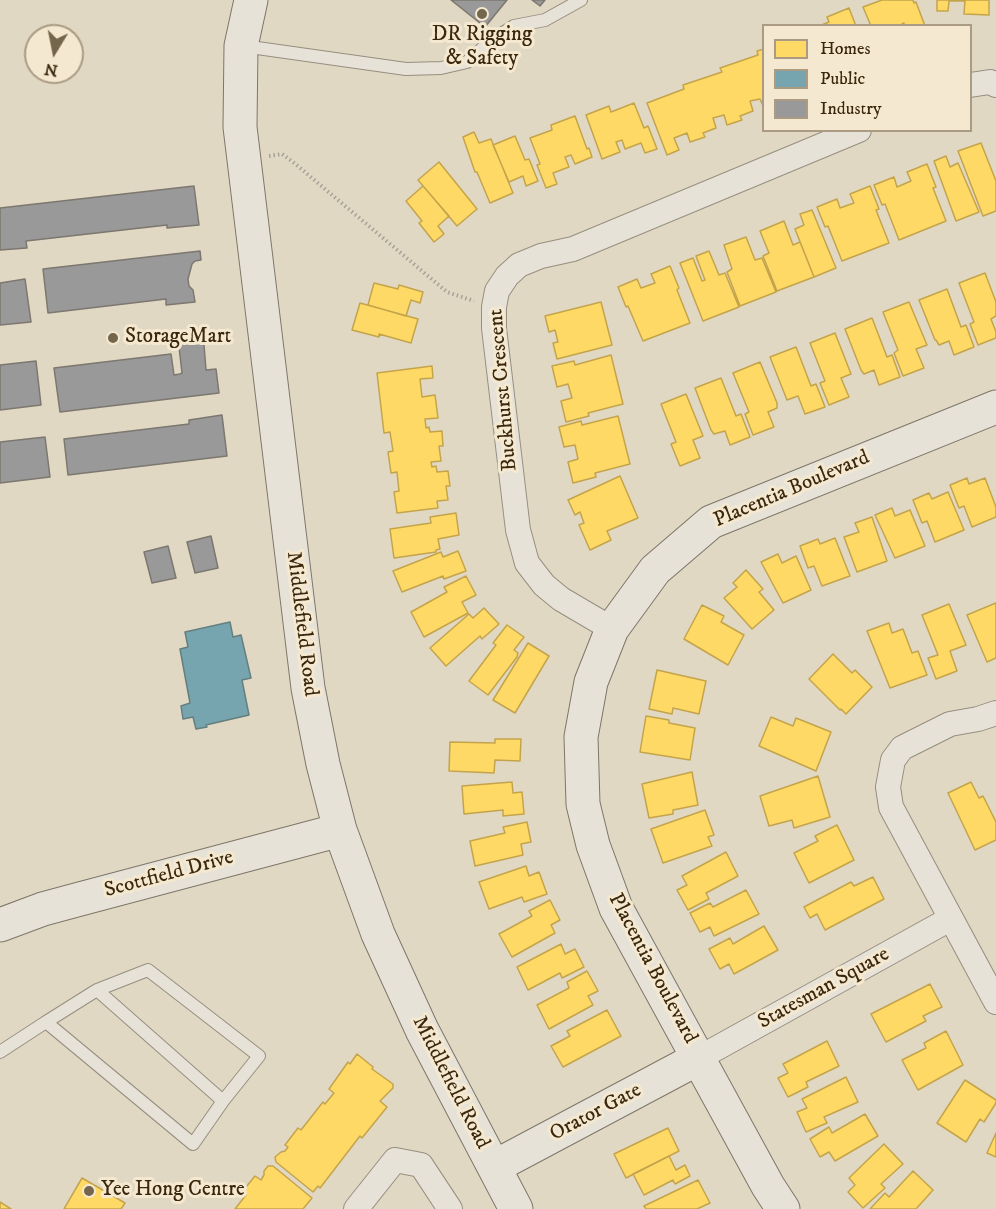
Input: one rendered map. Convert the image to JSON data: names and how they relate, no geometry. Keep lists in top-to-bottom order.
{
  "streets": {
    "street": [
      "Buckhurst Crescent",
      "Placentia Boulevard",
      "Middlefield Road",
      "Scottfield Drive",
      "Statesman Square",
      "Orator Gate"
    ]
  },
  "crossings": [
    ["Buckhurst Crescent", "Placentia Boulevard"],
    ["Placentia Boulevard", "Statesman Square"],
    ["Placentia Boulevard", "Orator Gate"],
    ["Middlefield Road", "Scottfield Drive"],
    ["Middlefield Road", "Orator Gate"],
    ["Statesman Square", "Orator Gate"]
  ],
  "places": ["DR Rigging & Safety", "StorageMart", "Yee Hong Centre"],
  "legend": ["Homes", "Public", "Industry"],
  "north": "bottom"
}
